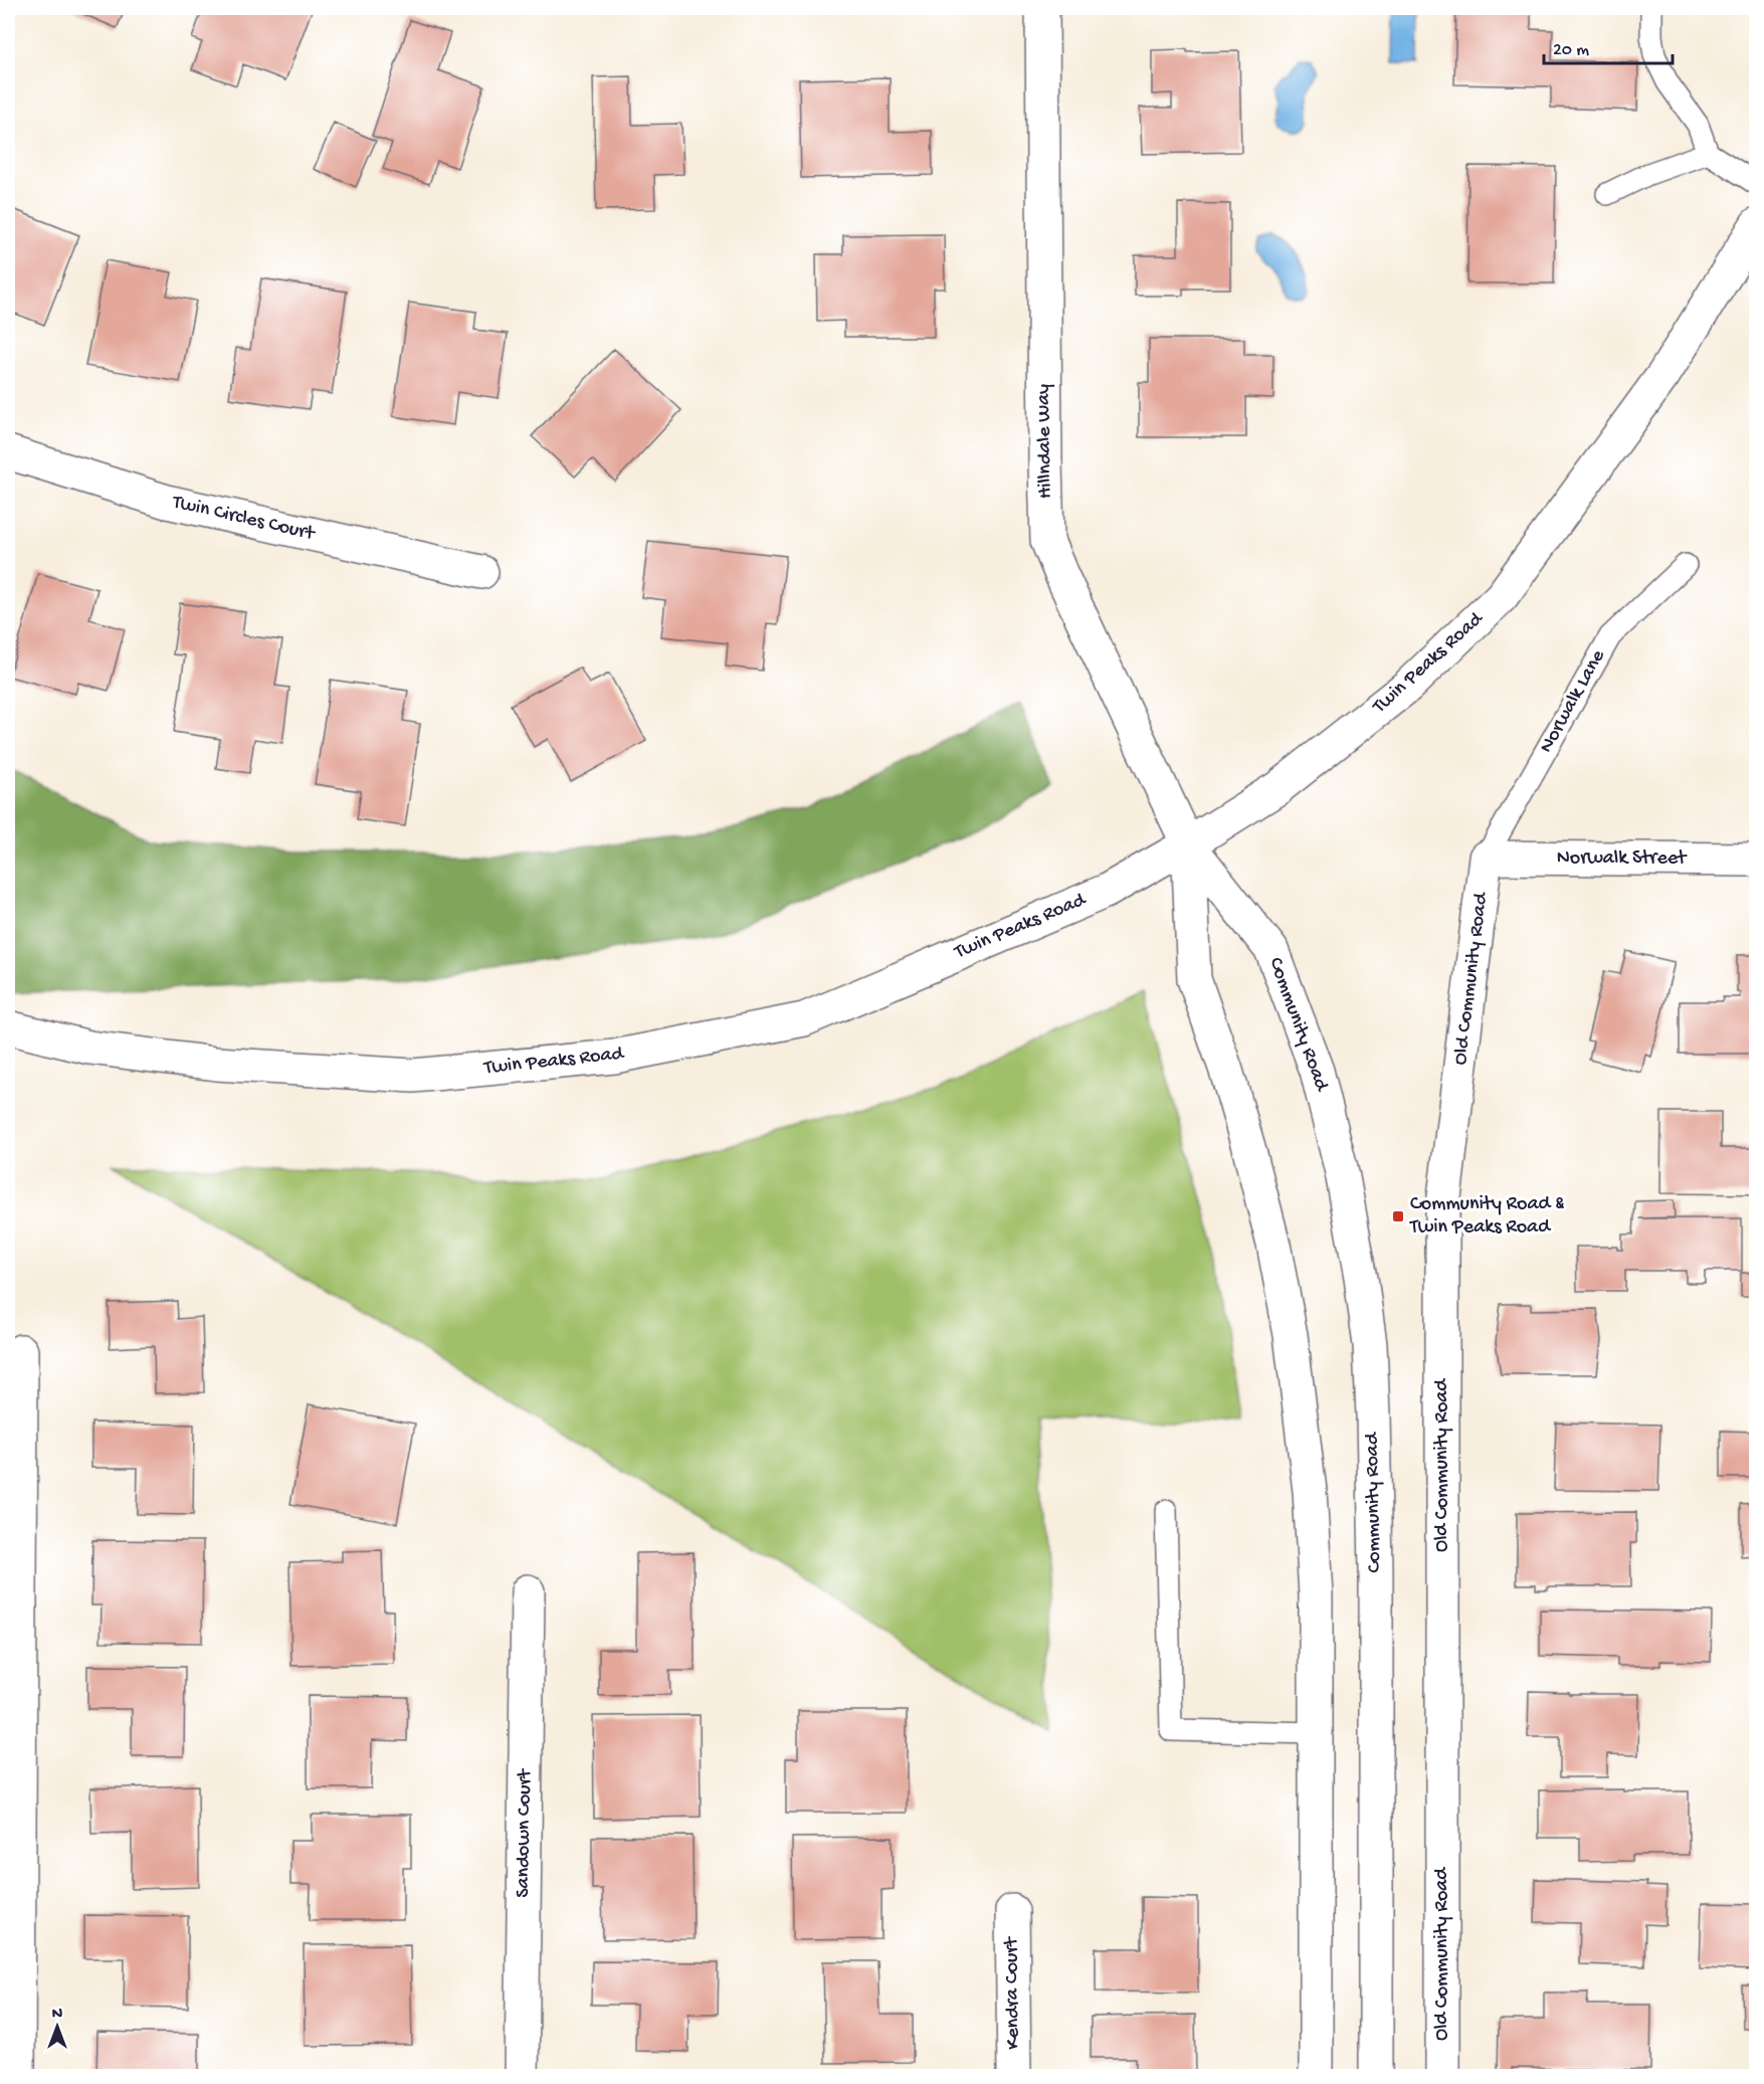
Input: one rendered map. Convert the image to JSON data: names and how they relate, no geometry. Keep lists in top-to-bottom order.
{
  "streets": {
    "main road": [
      "Hillndale Way",
      "Twin Circles Court",
      "Twin Peaks Road",
      "Norwalk Street",
      "Old Community Road",
      "Community Road",
      "Sandown Court",
      "Kendra Court"
    ],
    "lane": ["Norwalk Lane"]
  },
  "crossings": [
    ["Hillndale Way", "Twin Peaks Road"],
    ["Hillndale Way", "Community Road"],
    ["Twin Peaks Road", "Community Road"],
    ["Norwalk Lane", "Norwalk Street"],
    ["Norwalk Lane", "Old Community Road"],
    ["Norwalk Street", "Old Community Road"]
  ],
  "places": {
    "transit": ["Community Road & Twin Peaks Road"]
  },
  "scale_bar": "20 m",
  "north": "top"
}
